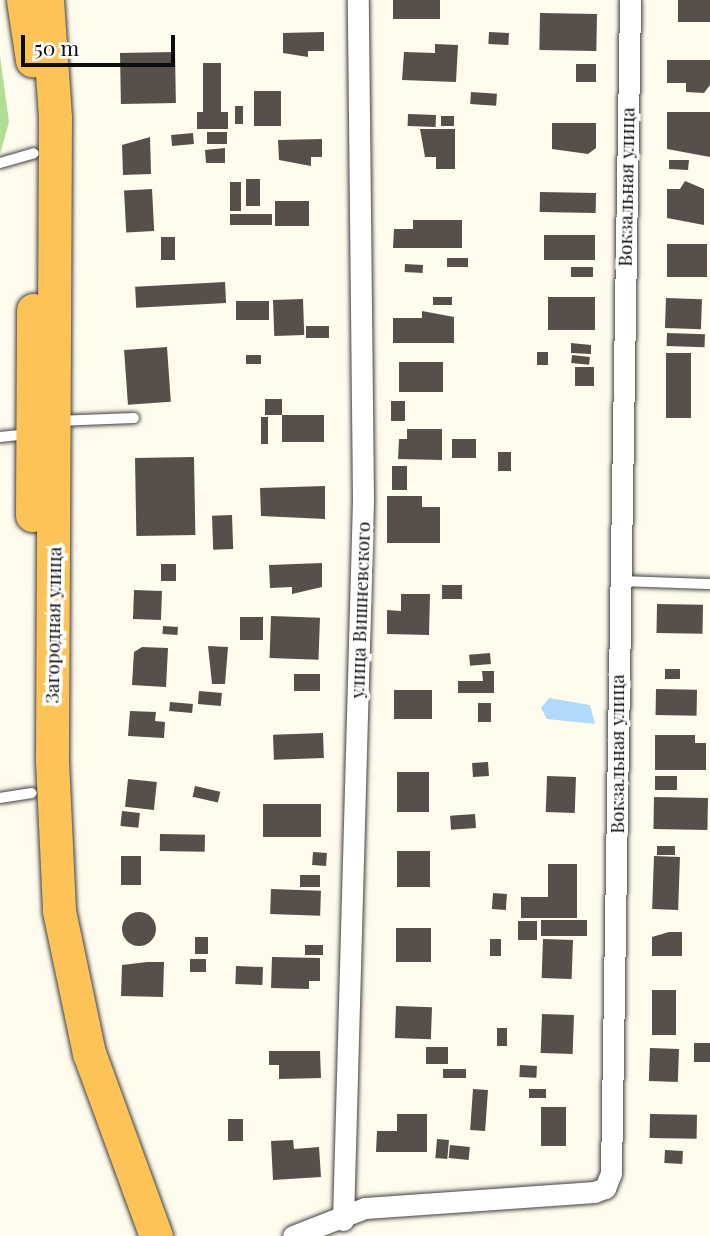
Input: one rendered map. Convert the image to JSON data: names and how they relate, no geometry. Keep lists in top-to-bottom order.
{
  "streets": {
    "highway": ["Загородная улица"],
    "street": ["Вокзальная улица", "улица Вишневского"]
  },
  "crossings": [
    ["Вокзальная улица", "улица Вишневского"]
  ],
  "scale_bar": "50 m"
}
